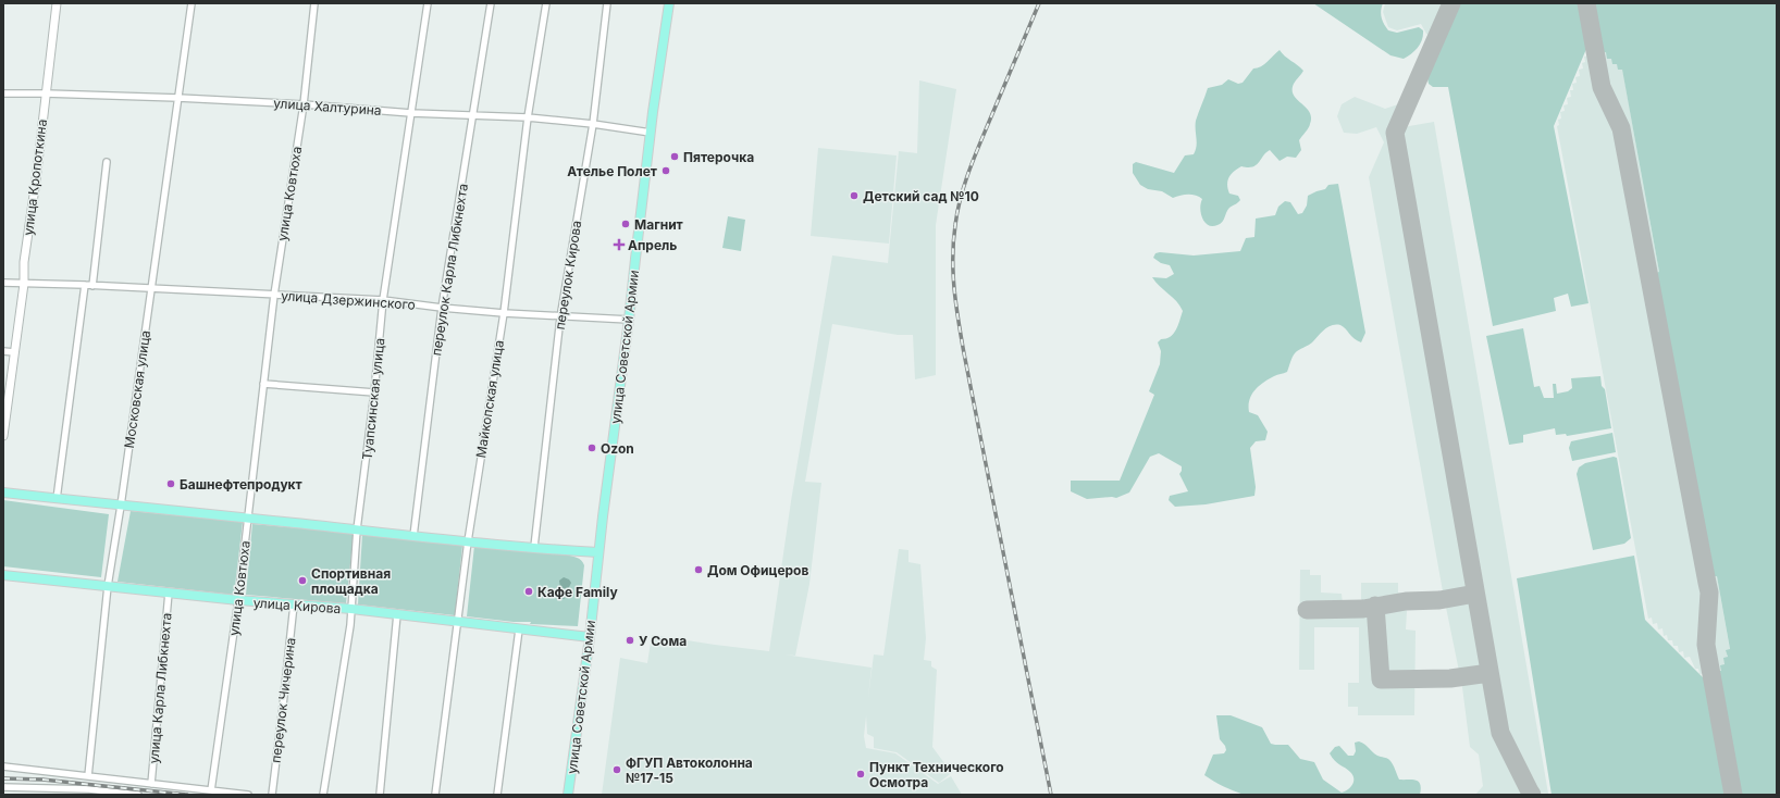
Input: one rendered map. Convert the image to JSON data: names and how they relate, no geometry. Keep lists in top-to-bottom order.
{
  "streets": {
    "main road": ["улица Кропоткина", "улица Советской Армии", "улица Кирова"],
    "street": [
      "улица Халтурина",
      "улица Ковтюха",
      "переулок Карла Либкнехта",
      "переулок Кирова",
      "улица Дзержинского",
      "Московская улица",
      "Туапсинская улица",
      "Майкопская улица",
      "улица Карла Либкнехта",
      "переулок Чичерина"
    ]
  },
  "crossings": [
    ["улица Халтурина", "улица Кропоткина"],
    ["улица Халтурина", "улица Ковтюха"],
    ["улица Халтурина", "переулок Карла Либкнехта"],
    ["улица Халтурина", "переулок Кирова"],
    ["улица Халтурина", "улица Советской Армии"],
    ["улица Халтурина", "Московская улица"],
    ["улица Халтурина", "Туапсинская улица"],
    ["улица Халтурина", "Майкопская улица"],
    ["улица Кропоткина", "улица Дзержинского"],
    ["улица Ковтюха", "улица Дзержинского"],
    ["улица Ковтюха", "улица Кирова"],
    ["переулок Карла Либкнехта", "улица Дзержинского"],
    ["переулок Кирова", "улица Дзержинского"],
    ["улица Дзержинского", "улица Советской Армии"],
    ["улица Дзержинского", "Московская улица"],
    ["улица Дзержинского", "Туапсинская улица"],
    ["улица Дзержинского", "Майкопская улица"],
    ["улица Советской Армии", "улица Кирова"],
    ["Московская улица", "улица Кирова"],
    ["Туапсинская улица", "улица Кирова"],
    ["Майкопская улица", "улица Кирова"],
    ["улица Кирова", "улица Карла Либкнехта"],
    ["улица Кирова", "переулок Чичерина"]
  ],
  "places": {
    "other": [
      "Пятерочка",
      "Ателье Полет",
      "Детский сад №10",
      "Магнит",
      "Ozon",
      "Башнефтепродукт",
      "Дом Офицеров",
      "Спортивная площадка",
      "Кафе Family",
      "У Сома",
      "ФГУП Автоколонна №17-15",
      "Пункт Технического Осмотра"
    ],
    "health": ["Апрель"]
  }
}
